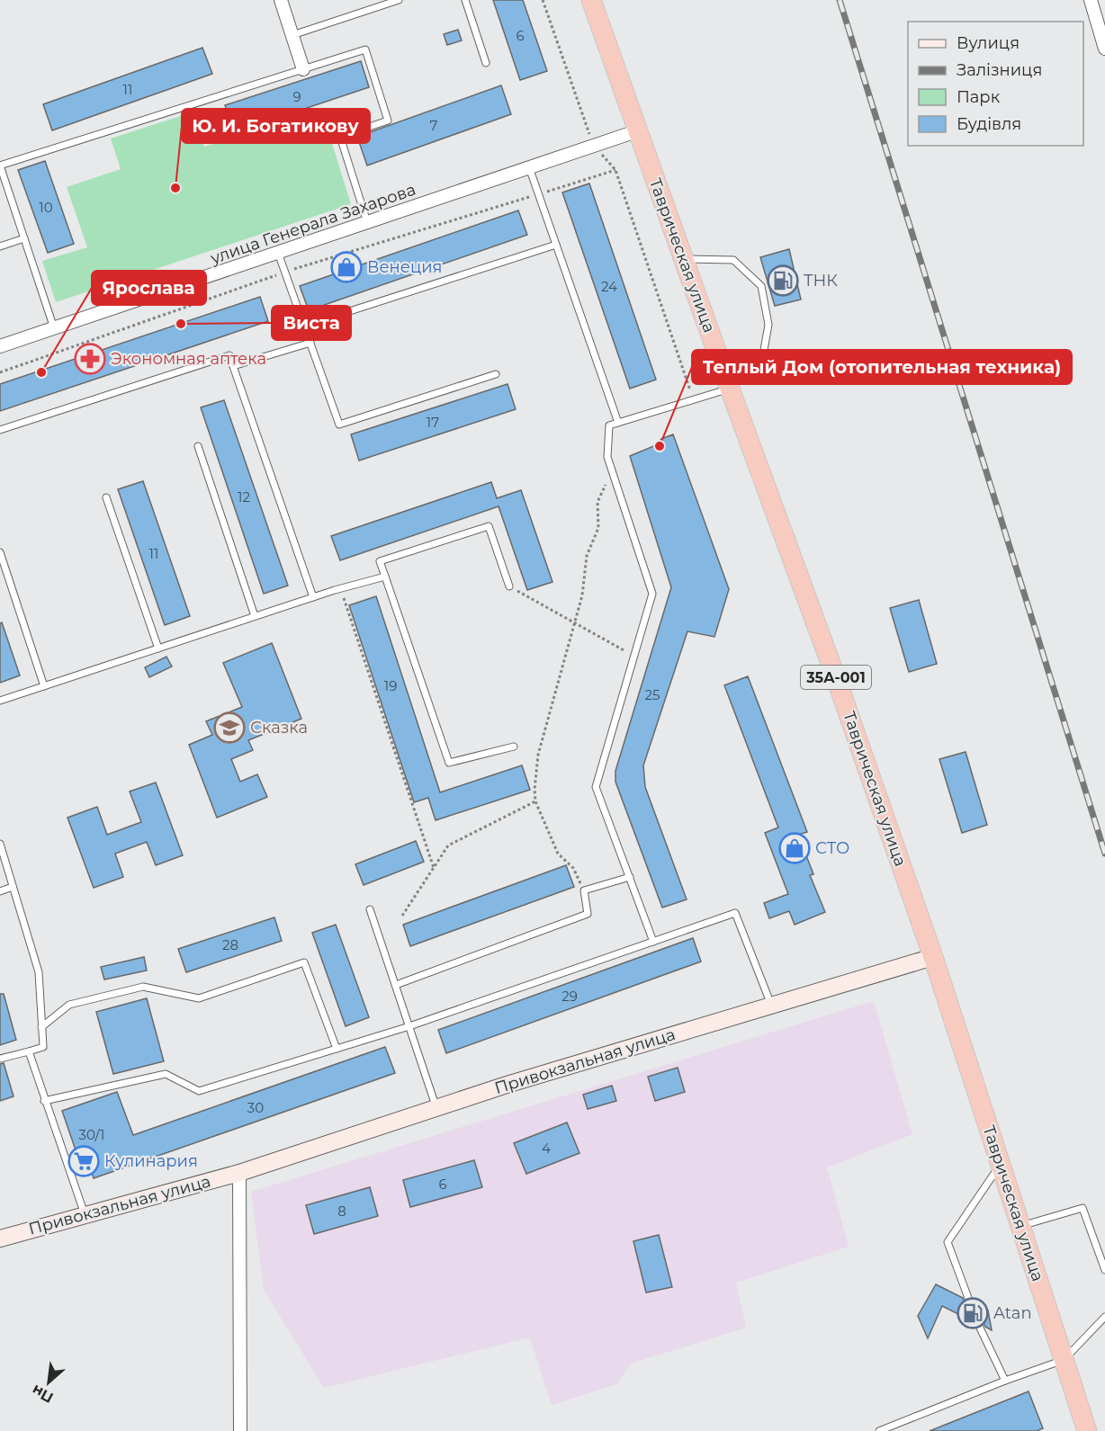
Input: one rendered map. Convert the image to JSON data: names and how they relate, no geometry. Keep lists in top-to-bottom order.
{
  "streets": {
    "highway": ["Таврическая улица", "35А-001"],
    "main road": ["Привокзальная улица"],
    "street": ["улица Генерала Захарова"]
  },
  "crossings": [
    ["улица Генерала Захарова", "Таврическая улица"],
    ["Таврическая улица", "Привокзальная улица"]
  ],
  "places": {
    "other": [
      "Ю. И. Богатикову",
      "Виста",
      "Ярослава",
      "Теплый Дом (отопительная техника)"
    ],
    "shop": ["Венеция", "СТО"],
    "fuel station": ["ТНК", "Atan"],
    "pharmacy": ["Экономная аптека"],
    "school or university": ["Сказка"],
    "supermarket": ["Кулинария"]
  },
  "house_numbers": [
    "6",
    "11",
    "9",
    "7",
    "10",
    "24",
    "17",
    "12",
    "11",
    "19",
    "25",
    "28",
    "29",
    "30",
    "30/1",
    "4",
    "6",
    "8"
  ],
  "legend": [
    "Вулиця",
    "Залізниця",
    "Парк",
    "Будівля"
  ],
  "north": "bottom left"
}
